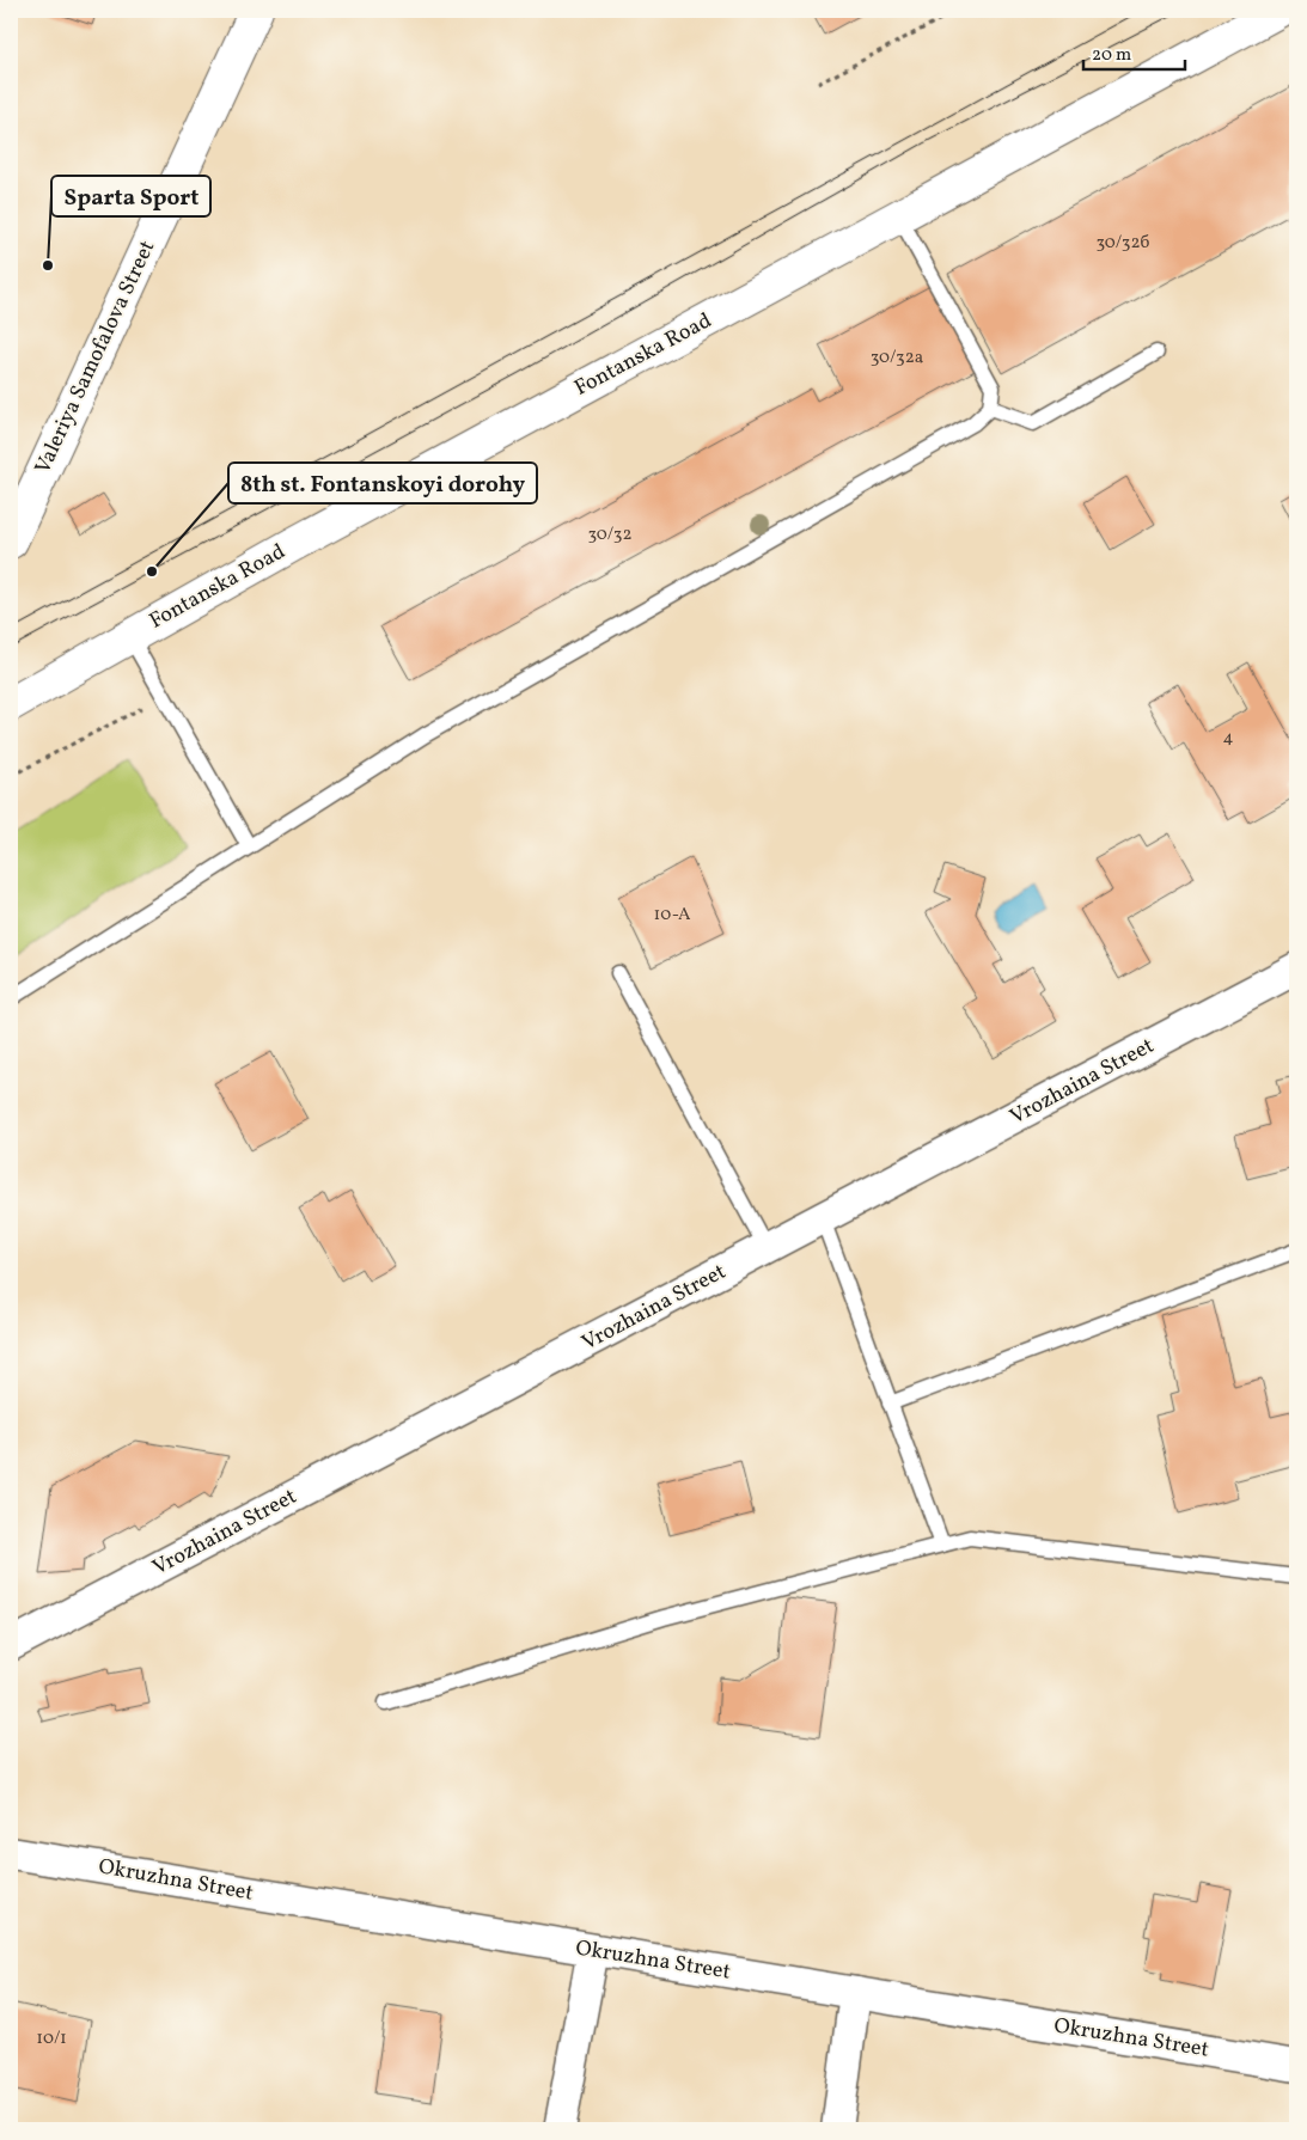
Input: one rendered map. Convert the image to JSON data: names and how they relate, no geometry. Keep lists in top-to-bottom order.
{
  "streets": {
    "main road": ["Fontanska Road", "Valeriya Samofalova Street"],
    "street": ["Vrozhaina Street", "Okruzhna Street"]
  },
  "places": ["Sparta Sport", "8th st. Fontanskoyi dorohy"],
  "house_numbers": [
    "30/32б",
    "30/32а",
    "30/32",
    "4",
    "10-А",
    "10/1"
  ],
  "scale_bar": "20 m"
}
